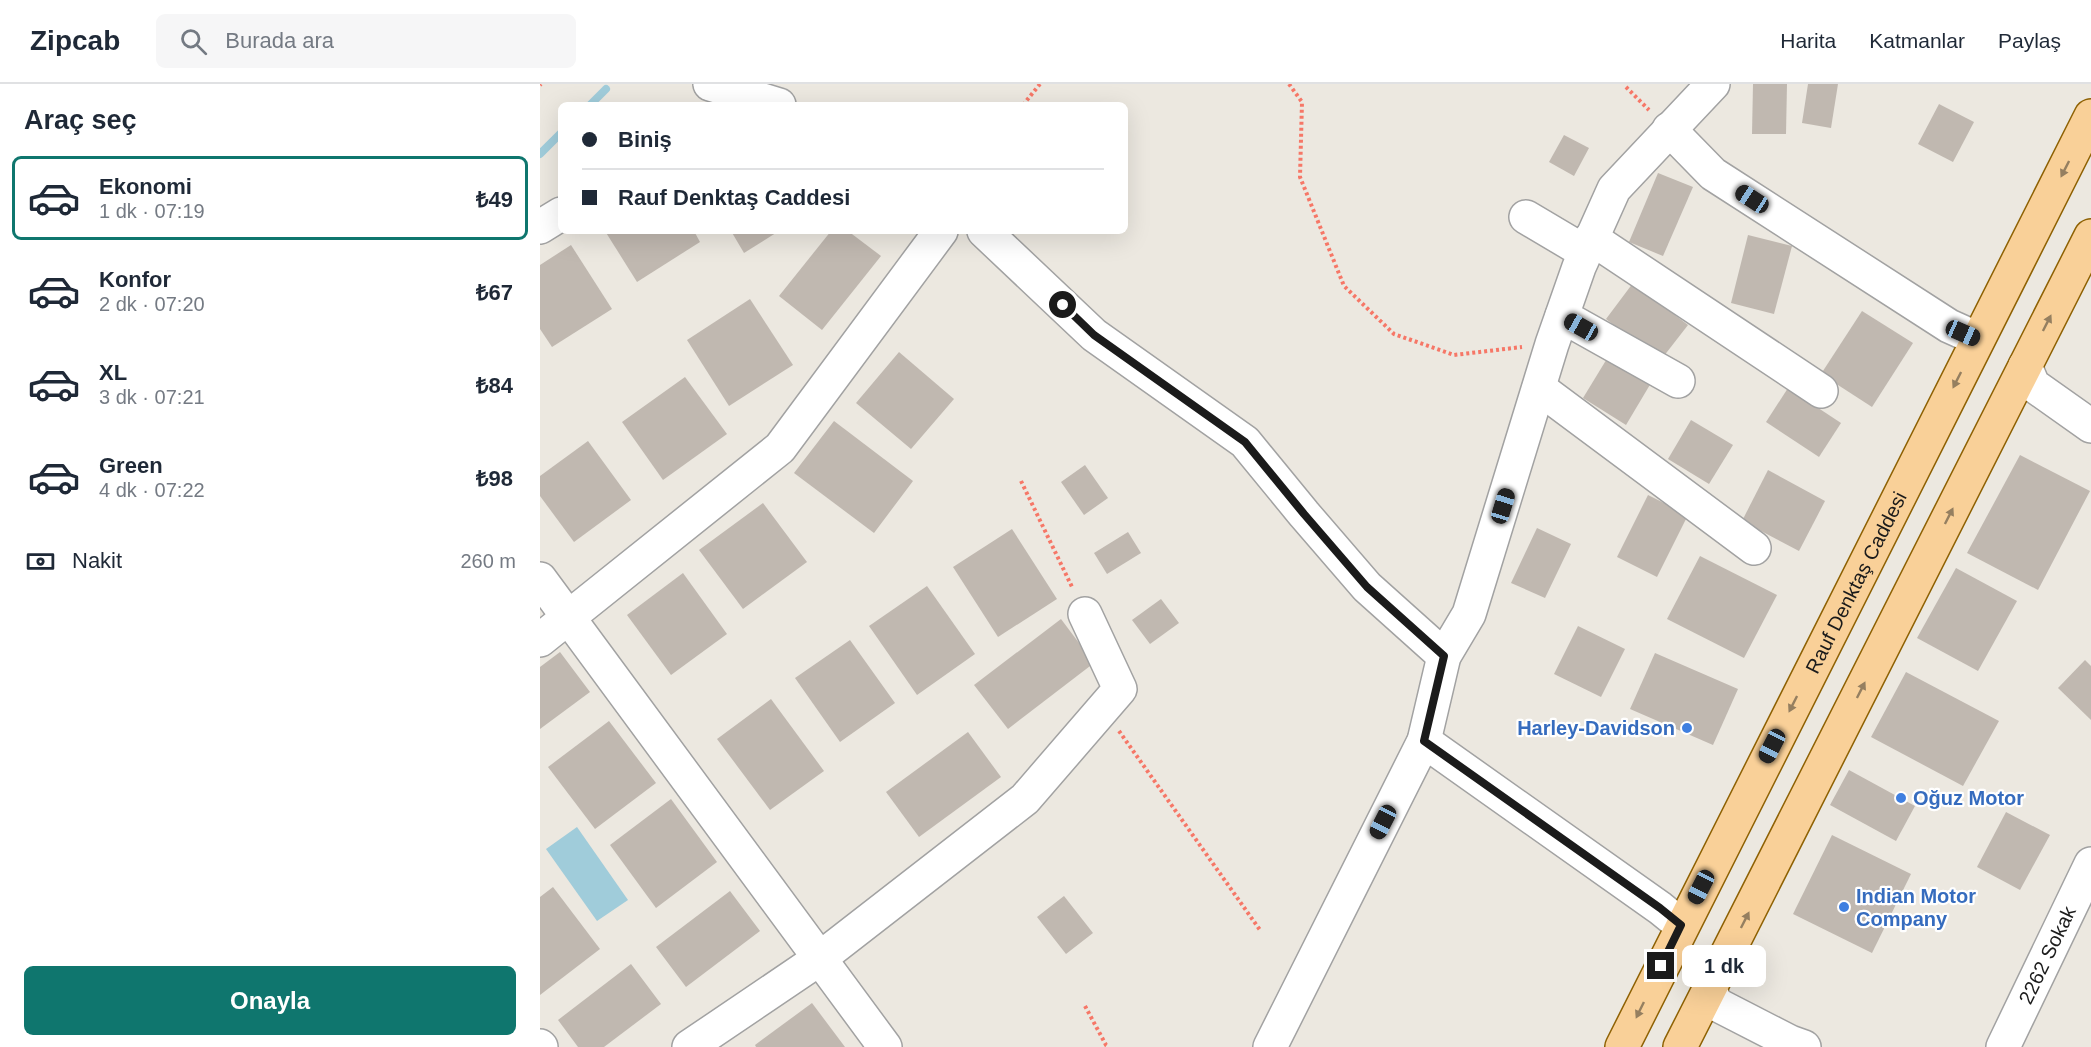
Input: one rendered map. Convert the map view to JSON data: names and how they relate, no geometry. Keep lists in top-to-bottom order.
{
  "streets": {
    "main road": ["Rauf Denktaş Caddesi"],
    "street": ["2262 Sokak"]
  },
  "places": ["Harley-Davidson", "Oğuz Motor", "Indian Motor Company"],
  "page": {
    "header": "Zipcab",
    "search": "Burada ara",
    "nav": ["Harita", "Katmanlar", "Paylaş"],
    "heading": "Araç seç",
    "banner": ["Biniş", "Rauf Denktaş Caddesi"],
    "list": [
      {
        "name": "Ekonomi",
        "note": "1 dk · 07:19",
        "value": "₺49"
      },
      {
        "name": "Konfor",
        "note": "2 dk · 07:20",
        "value": "₺67"
      },
      {
        "name": "XL",
        "note": "3 dk · 07:21",
        "value": "₺84"
      },
      {
        "name": "Green",
        "note": "4 dk · 07:22",
        "value": "₺98"
      }
    ],
    "pay": ["Nakit", "260 m"],
    "bubble": "1 dk",
    "buttons": "Onayla"
  }
}
